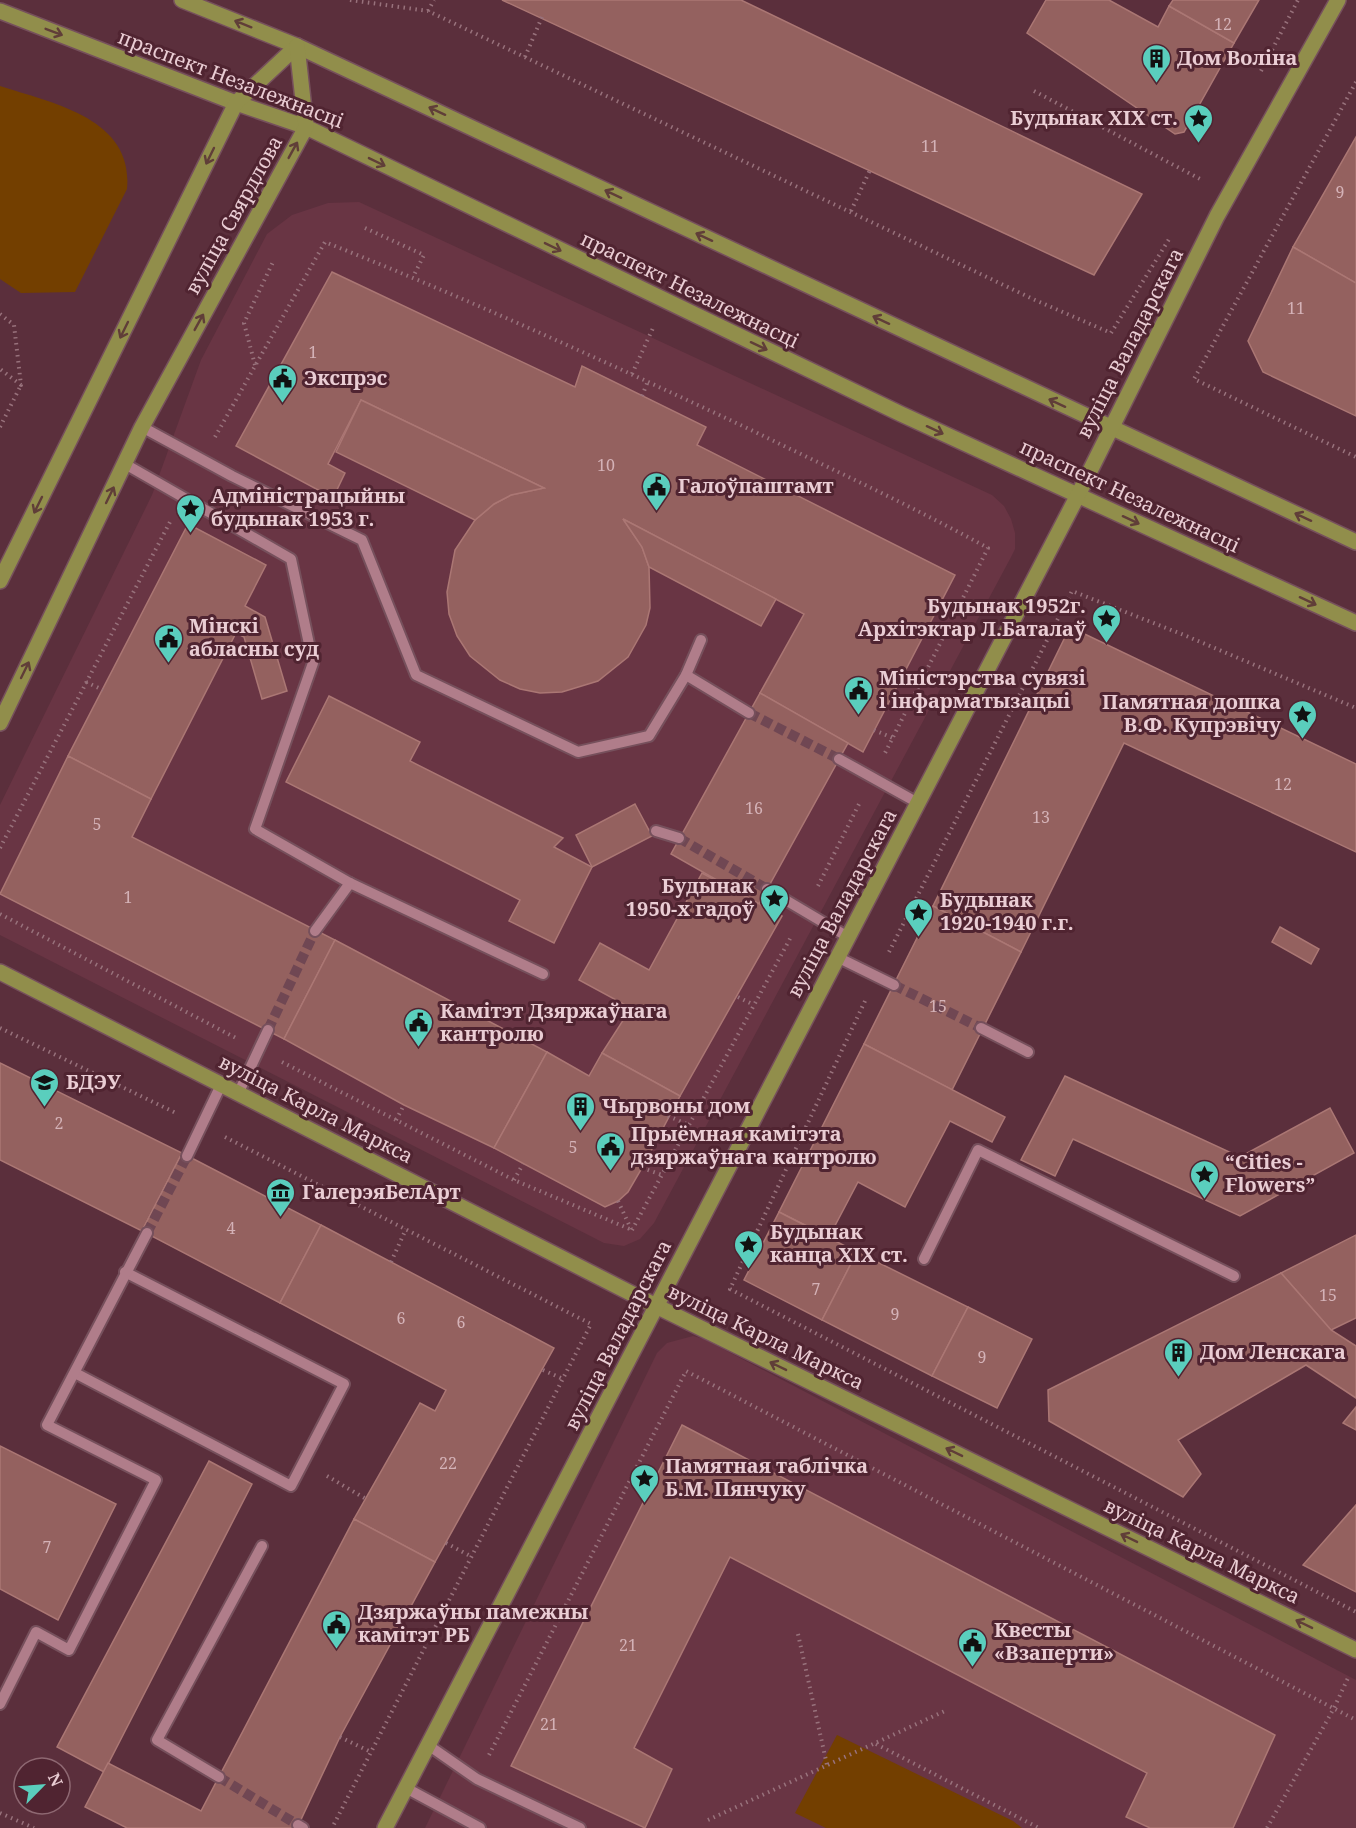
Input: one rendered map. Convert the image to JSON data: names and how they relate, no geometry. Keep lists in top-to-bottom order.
{
  "streets": {
    "main road": [
      "праспект Незалежнасці",
      "вуліца Свярдлова",
      "вуліца Валадарскага",
      "вуліца Карла Маркса"
    ]
  },
  "crossings": [
    ["праспект Незалежнасці", "вуліца Свярдлова"],
    ["праспект Незалежнасці", "вуліца Валадарскага"],
    ["вуліца Валадарскага", "вуліца Карла Маркса"]
  ],
  "one_way": ["вуліца Карла Маркса"],
  "places": {
    "building": ["Дом Воліна", "Чырвоны дом", "Дом Ленскага"],
    "place": [
      "Будынак XIX ст.",
      "Адміністрацыйны будынак 1953 г.",
      "Будынак 1952г. Архітэктар Л.Баталаў",
      "Памятная дошка В.Ф. Купрэвічу",
      "Будынак 1950-х гадоў",
      "Будынак 1920-1940 г.г.",
      "“Cities - Flowers”",
      "Будынак канца ХІХ ст.",
      "Памятная таблічка Б.М. Пянчуку"
    ],
    "public building": [
      "Экспрэс",
      "Галоўпаштамт",
      "Мінскі абласны суд",
      "Міністэрства сувязі і інфарматызацыі",
      "Камітэт Дзяржаўнага кантролю",
      "Прыёмная камітэта дзяржаўнага кантролю",
      "Дзяржаўны памежны камітэт РБ",
      "Квесты «Взаперти»"
    ],
    "school or university": ["БДЭУ"],
    "museum": ["ГалерэяБелАрт"]
  },
  "house_numbers": [
    "12",
    "11",
    "9",
    "11",
    "1",
    "10",
    "12",
    "16",
    "13",
    "5",
    "1",
    "15",
    "2",
    "5",
    "4",
    "7",
    "15",
    "9",
    "6",
    "6",
    "9",
    "22",
    "7",
    "21",
    "21"
  ],
  "north": "top right"
}
